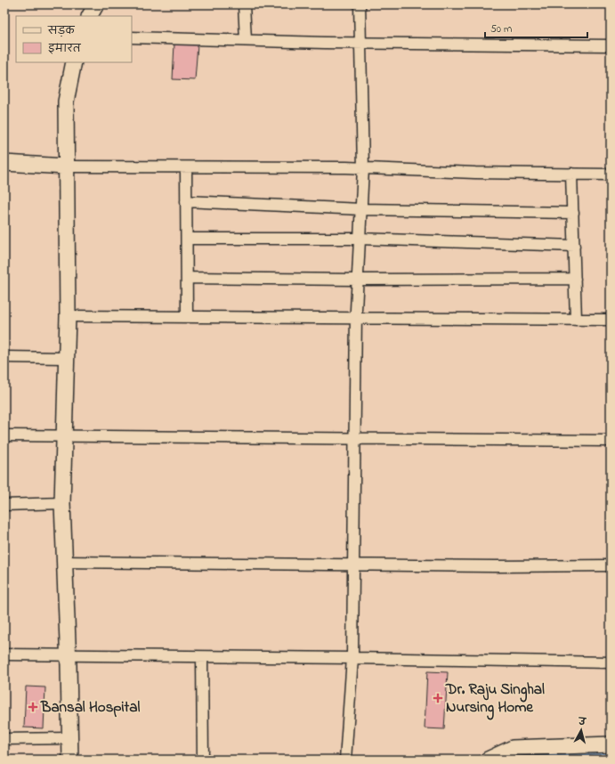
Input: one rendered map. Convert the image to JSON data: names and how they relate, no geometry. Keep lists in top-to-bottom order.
{
  "places": {
    "health": ["Dr. Raju Singhal Nursing Home", "Bansal Hospital"]
  },
  "legend": ["सड़क", "इमारत"],
  "scale_bar": "50 m",
  "north": "top"
}
